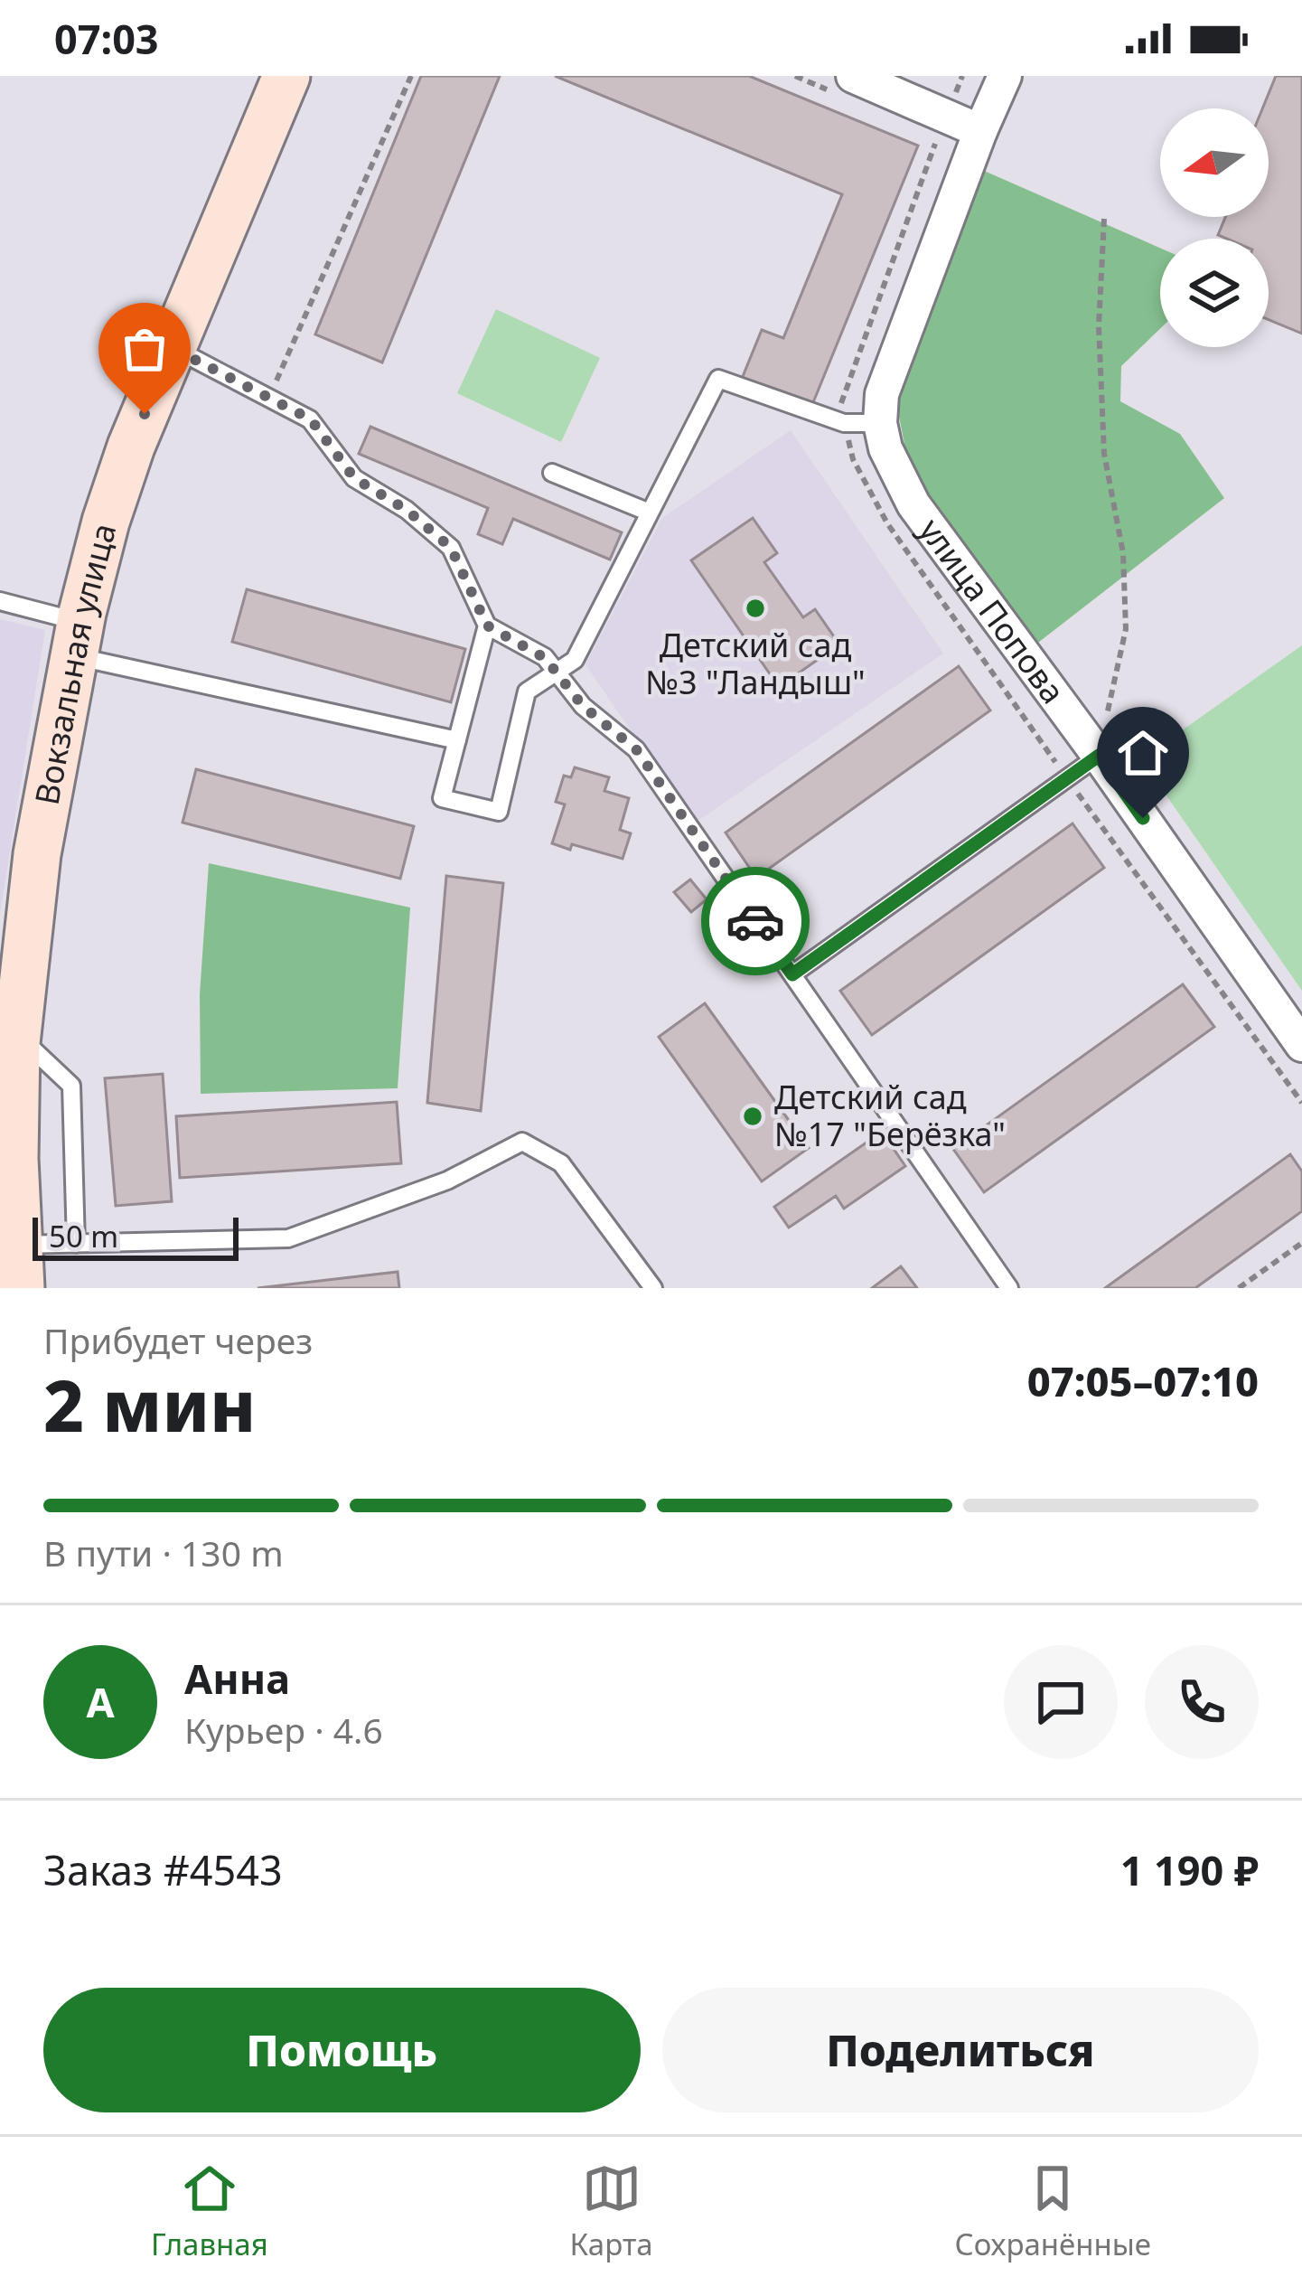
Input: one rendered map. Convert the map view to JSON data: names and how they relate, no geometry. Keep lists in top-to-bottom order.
{
  "streets": {
    "street": ["улица Попова", "Вокзальная улица"]
  },
  "places": ["Детский сад №3 \"Ландыш\"", "Детский сад №17 \"Берёзка\""],
  "scale_bar": "50 m",
  "north": "left",
  "page": {
    "status": "07:03",
    "scale": "50 m",
    "heading": ["2 мин", "Прибудет через", "07:05–07:10"],
    "panel": [
      "Анна",
      "Курьер · 4.6",
      "Заказ #4543",
      "1 190 ₽"
    ],
    "bar": "В пути · 130 m",
    "round": "А",
    "buttons": ["Помощь", "Поделиться"],
    "tabs": ["Главная", "Карта", "Сохранённые"]
  }
}
